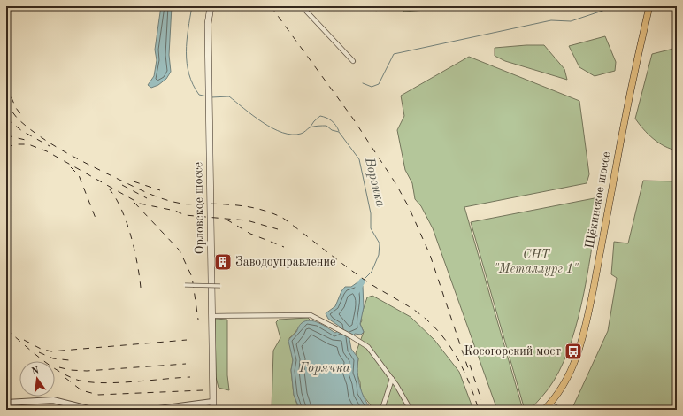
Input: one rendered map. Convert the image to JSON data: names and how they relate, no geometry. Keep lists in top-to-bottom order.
{
  "streets": {
    "main road": ["Щёкинское шоссе", "Орловское шоссе"]
  },
  "water": ["Воронка", "Горячка"],
  "parks": ["СНТ \"Металлург 1\""],
  "places": {
    "building": ["Заводоуправление"],
    "bus stop": ["Косогорский мост"]
  },
  "north": "top"
}
